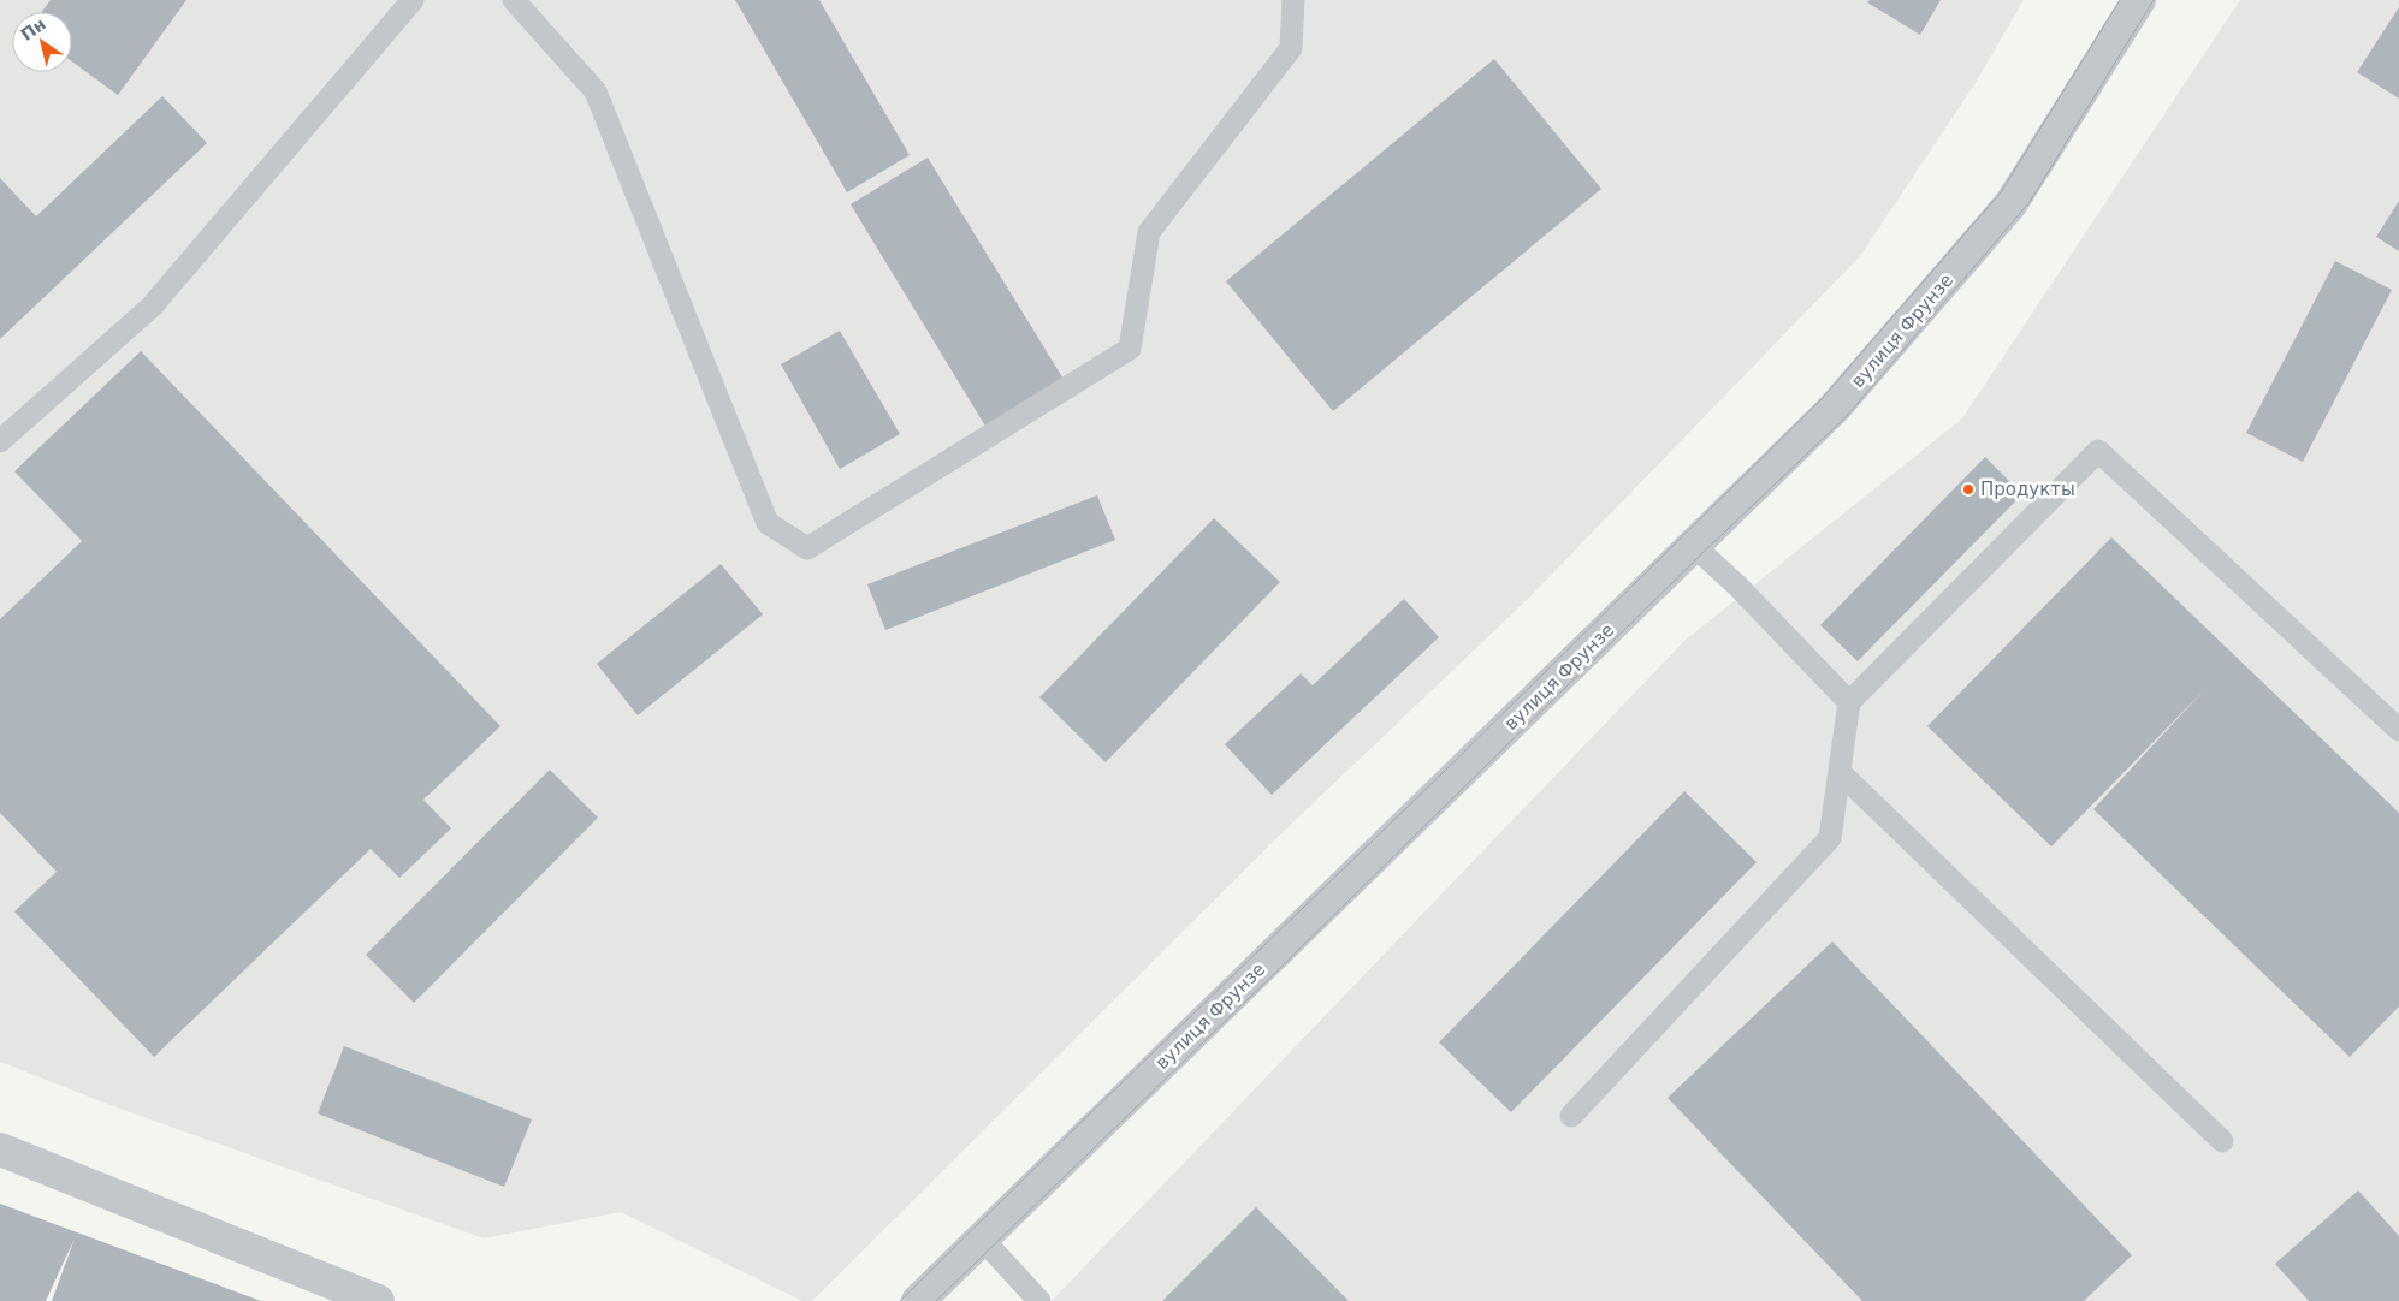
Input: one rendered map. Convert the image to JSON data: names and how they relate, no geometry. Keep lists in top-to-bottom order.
{
  "streets": {
    "street": ["вулиця Фрунзе"]
  },
  "places": ["Продукты"],
  "north": "top left"
}
